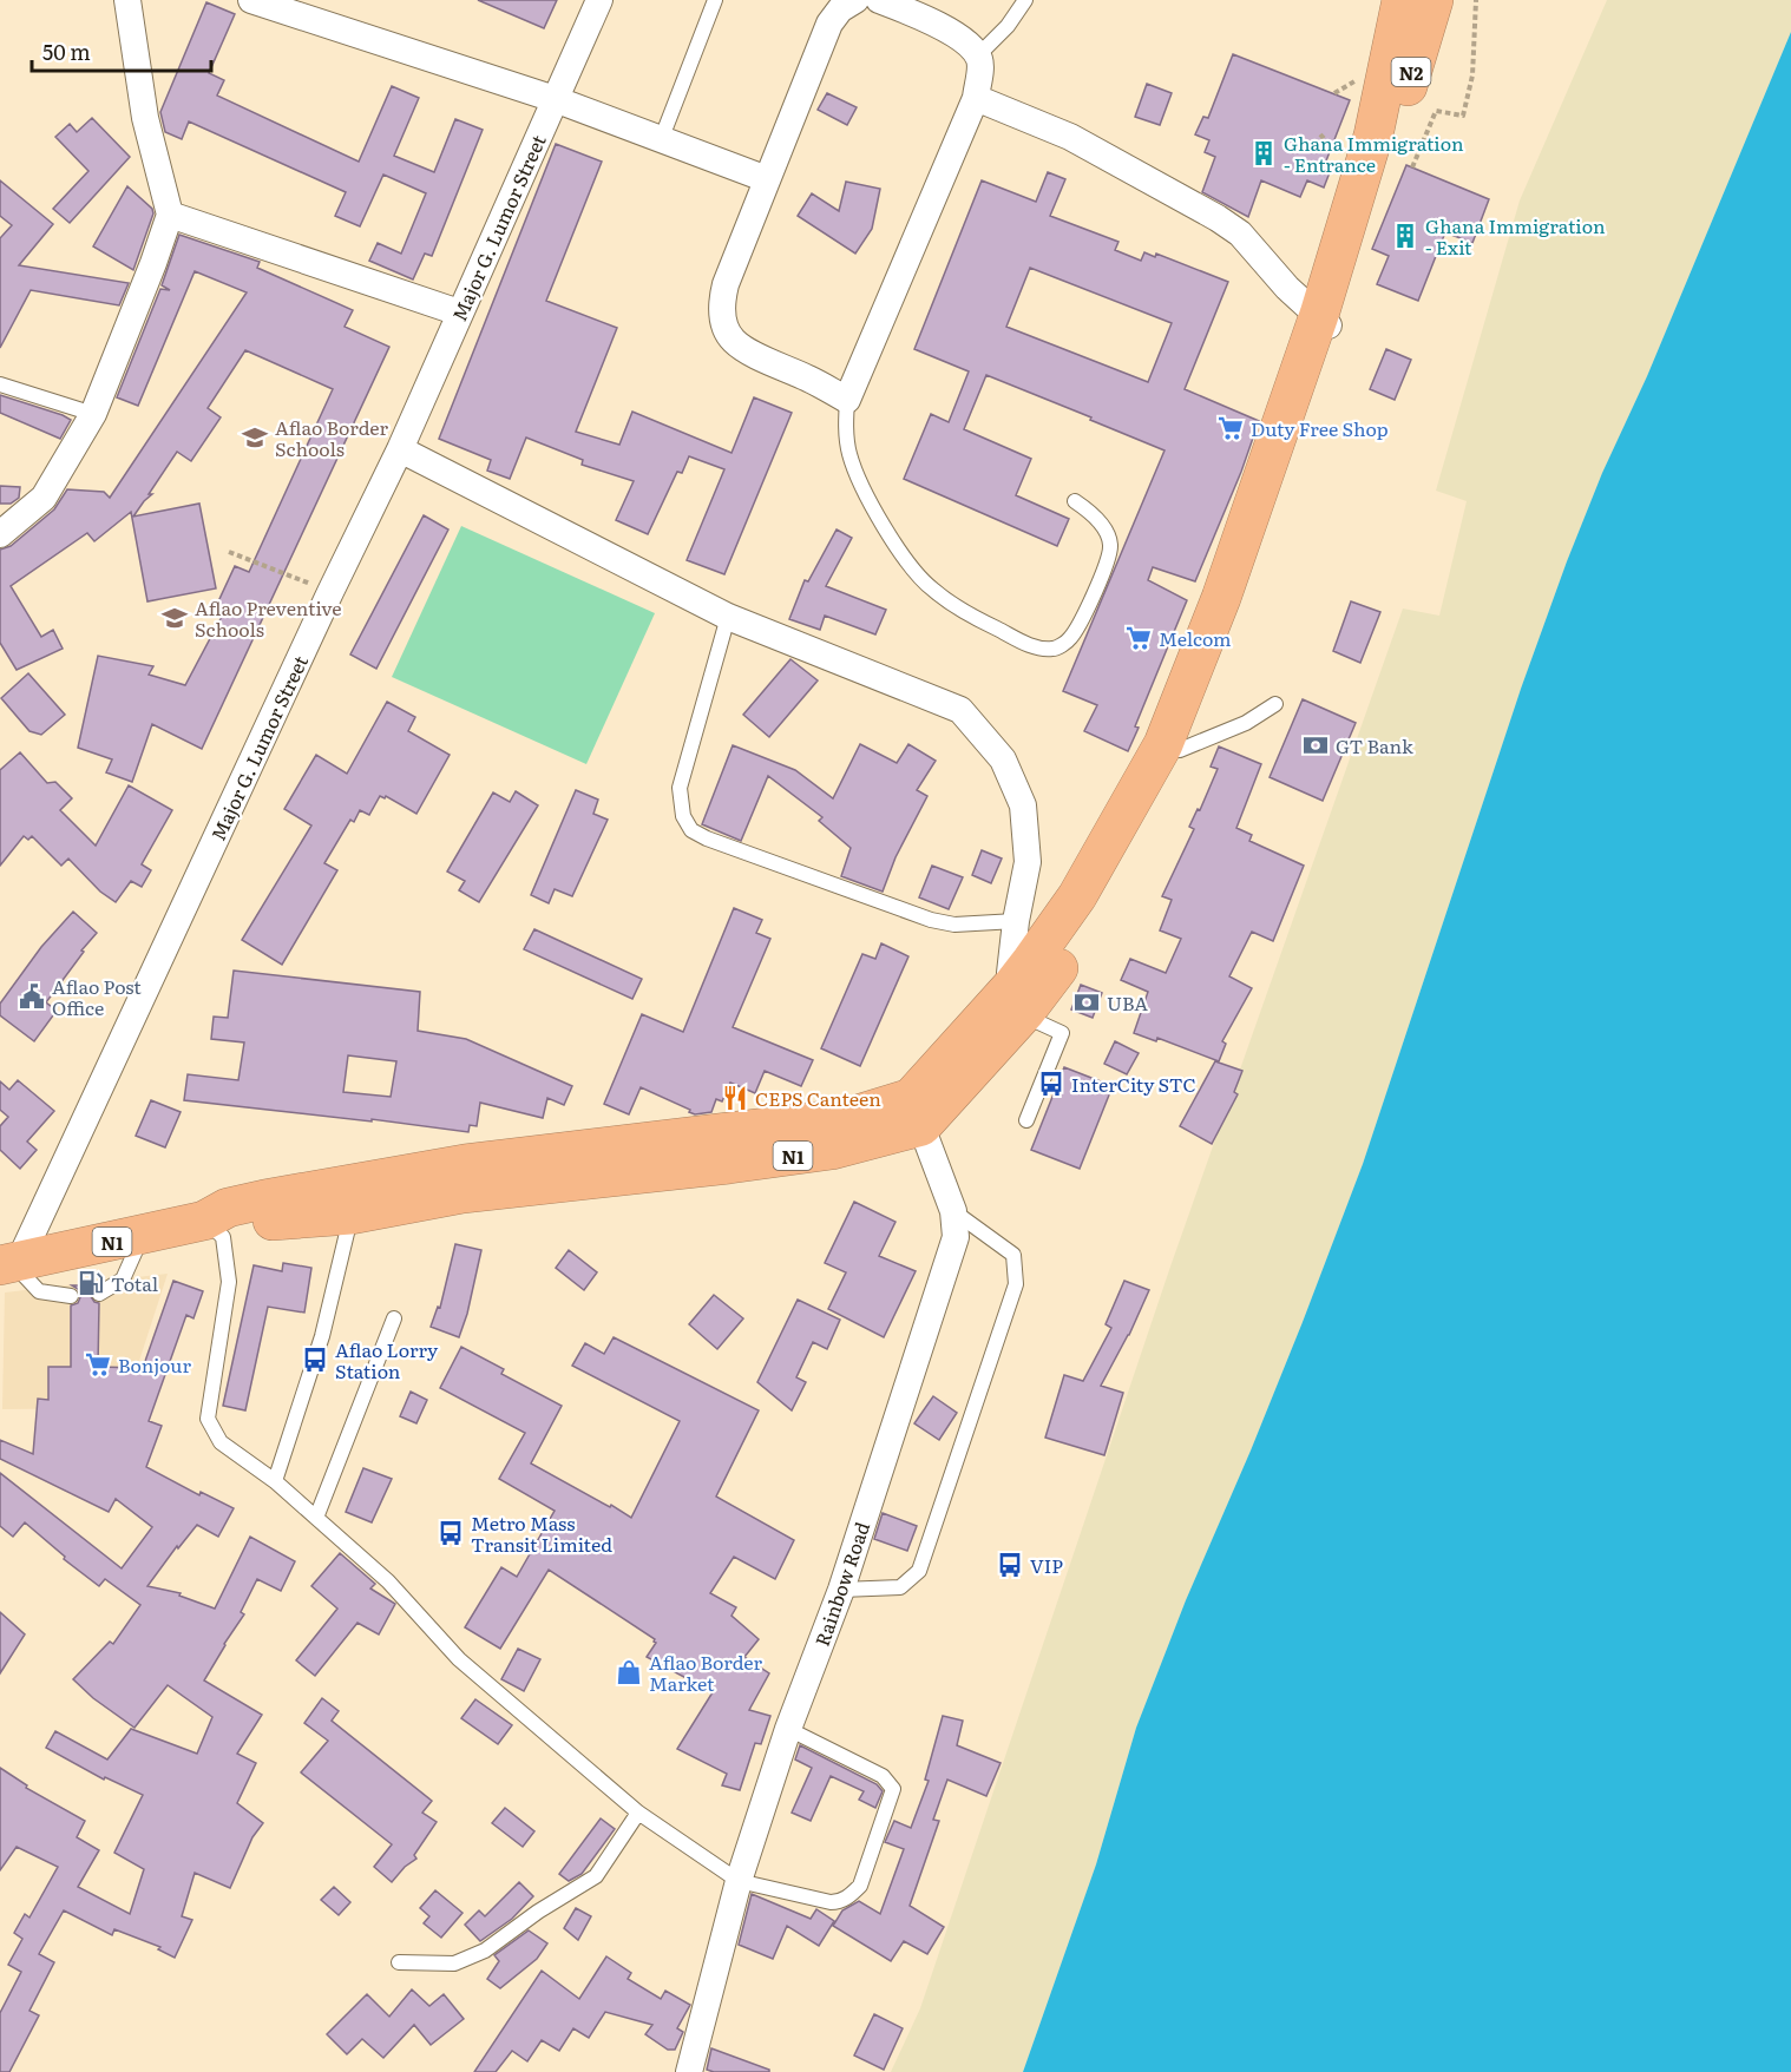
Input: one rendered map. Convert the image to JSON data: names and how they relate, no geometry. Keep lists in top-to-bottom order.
{
  "streets": {
    "highway": ["N2", "N1"],
    "street": ["Major G. Lumor Street", "Rainbow Road"]
  },
  "crossings": [
    ["Major G. Lumor Street", "N1"],
    ["N1", "Rainbow Road"]
  ],
  "places": {
    "building": ["Ghana Immigration - Entrance", "Ghana Immigration - Exit"],
    "supermarket": ["Duty Free Shop", "Melcom", "Bonjour"],
    "school or university": ["Aflao Border Schools", "Aflao Preventive Schools"],
    "bank": ["GT Bank", "UBA"],
    "public building": ["Aflao Post Office"],
    "bus stop": [
      "InterCity STC",
      "Aflao Lorry Station",
      "Metro Mass Transit Limited",
      "VIP"
    ],
    "restaurant": ["CEPS Canteen"],
    "fuel station": ["Total"],
    "shop": ["Aflao Border Market"]
  },
  "scale_bar": "50 m"
}
